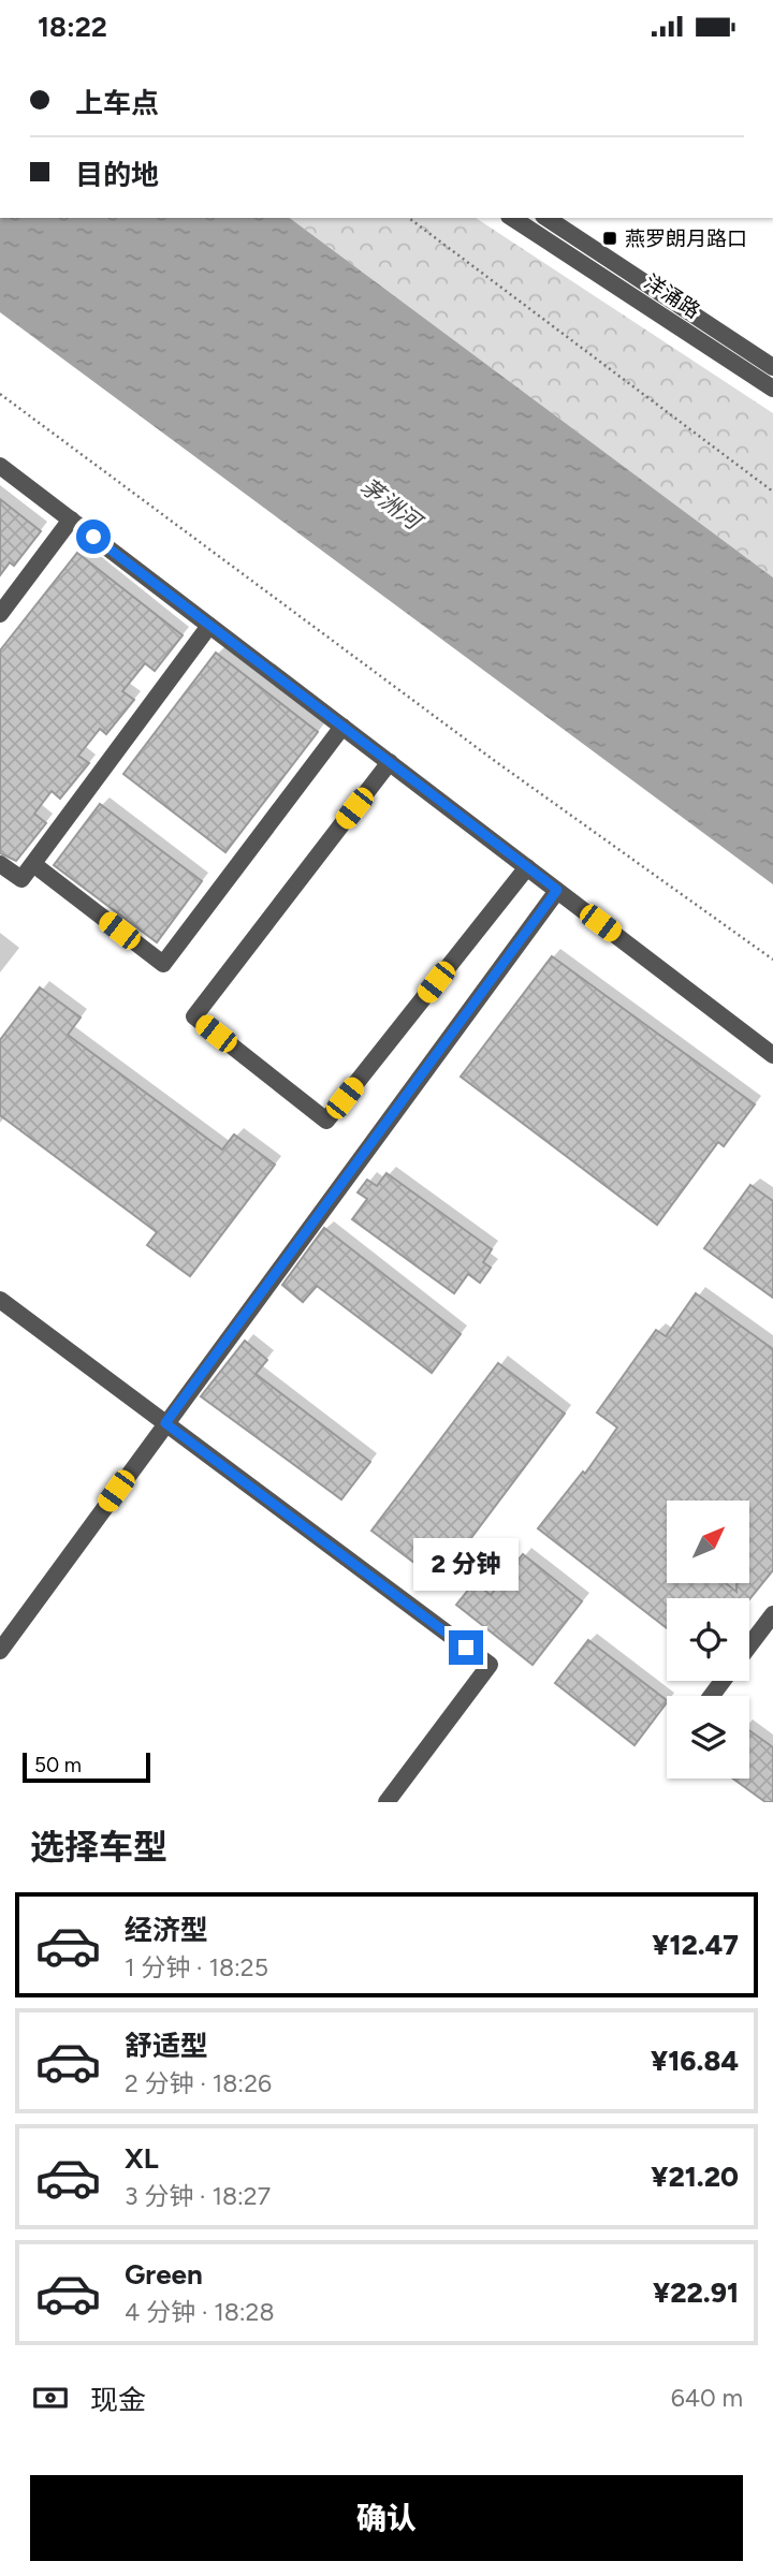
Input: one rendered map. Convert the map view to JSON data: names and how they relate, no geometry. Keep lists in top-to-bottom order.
{
  "streets": {
    "street": ["洋涌路"]
  },
  "water": ["茅洲河"],
  "places": {
    "transit": ["燕罗朗月路口"]
  },
  "scale_bar": "50 m",
  "north": "top right",
  "page": {
    "status": "18:22",
    "banner": ["上车点", "目的地"],
    "bubble": "2 分钟",
    "scale": "50 m",
    "heading": "选择车型",
    "list": [
      {
        "name": "经济型",
        "note": "1 分钟 · 18:25",
        "value": "¥12.47"
      },
      {
        "name": "舒适型",
        "note": "2 分钟 · 18:26",
        "value": "¥16.84"
      },
      {
        "name": "XL",
        "note": "3 分钟 · 18:27",
        "value": "¥21.20"
      },
      {
        "name": "Green",
        "note": "4 分钟 · 18:28",
        "value": "¥22.91"
      }
    ],
    "pay": ["现金", "640 m"],
    "buttons": "确认"
  }
}
